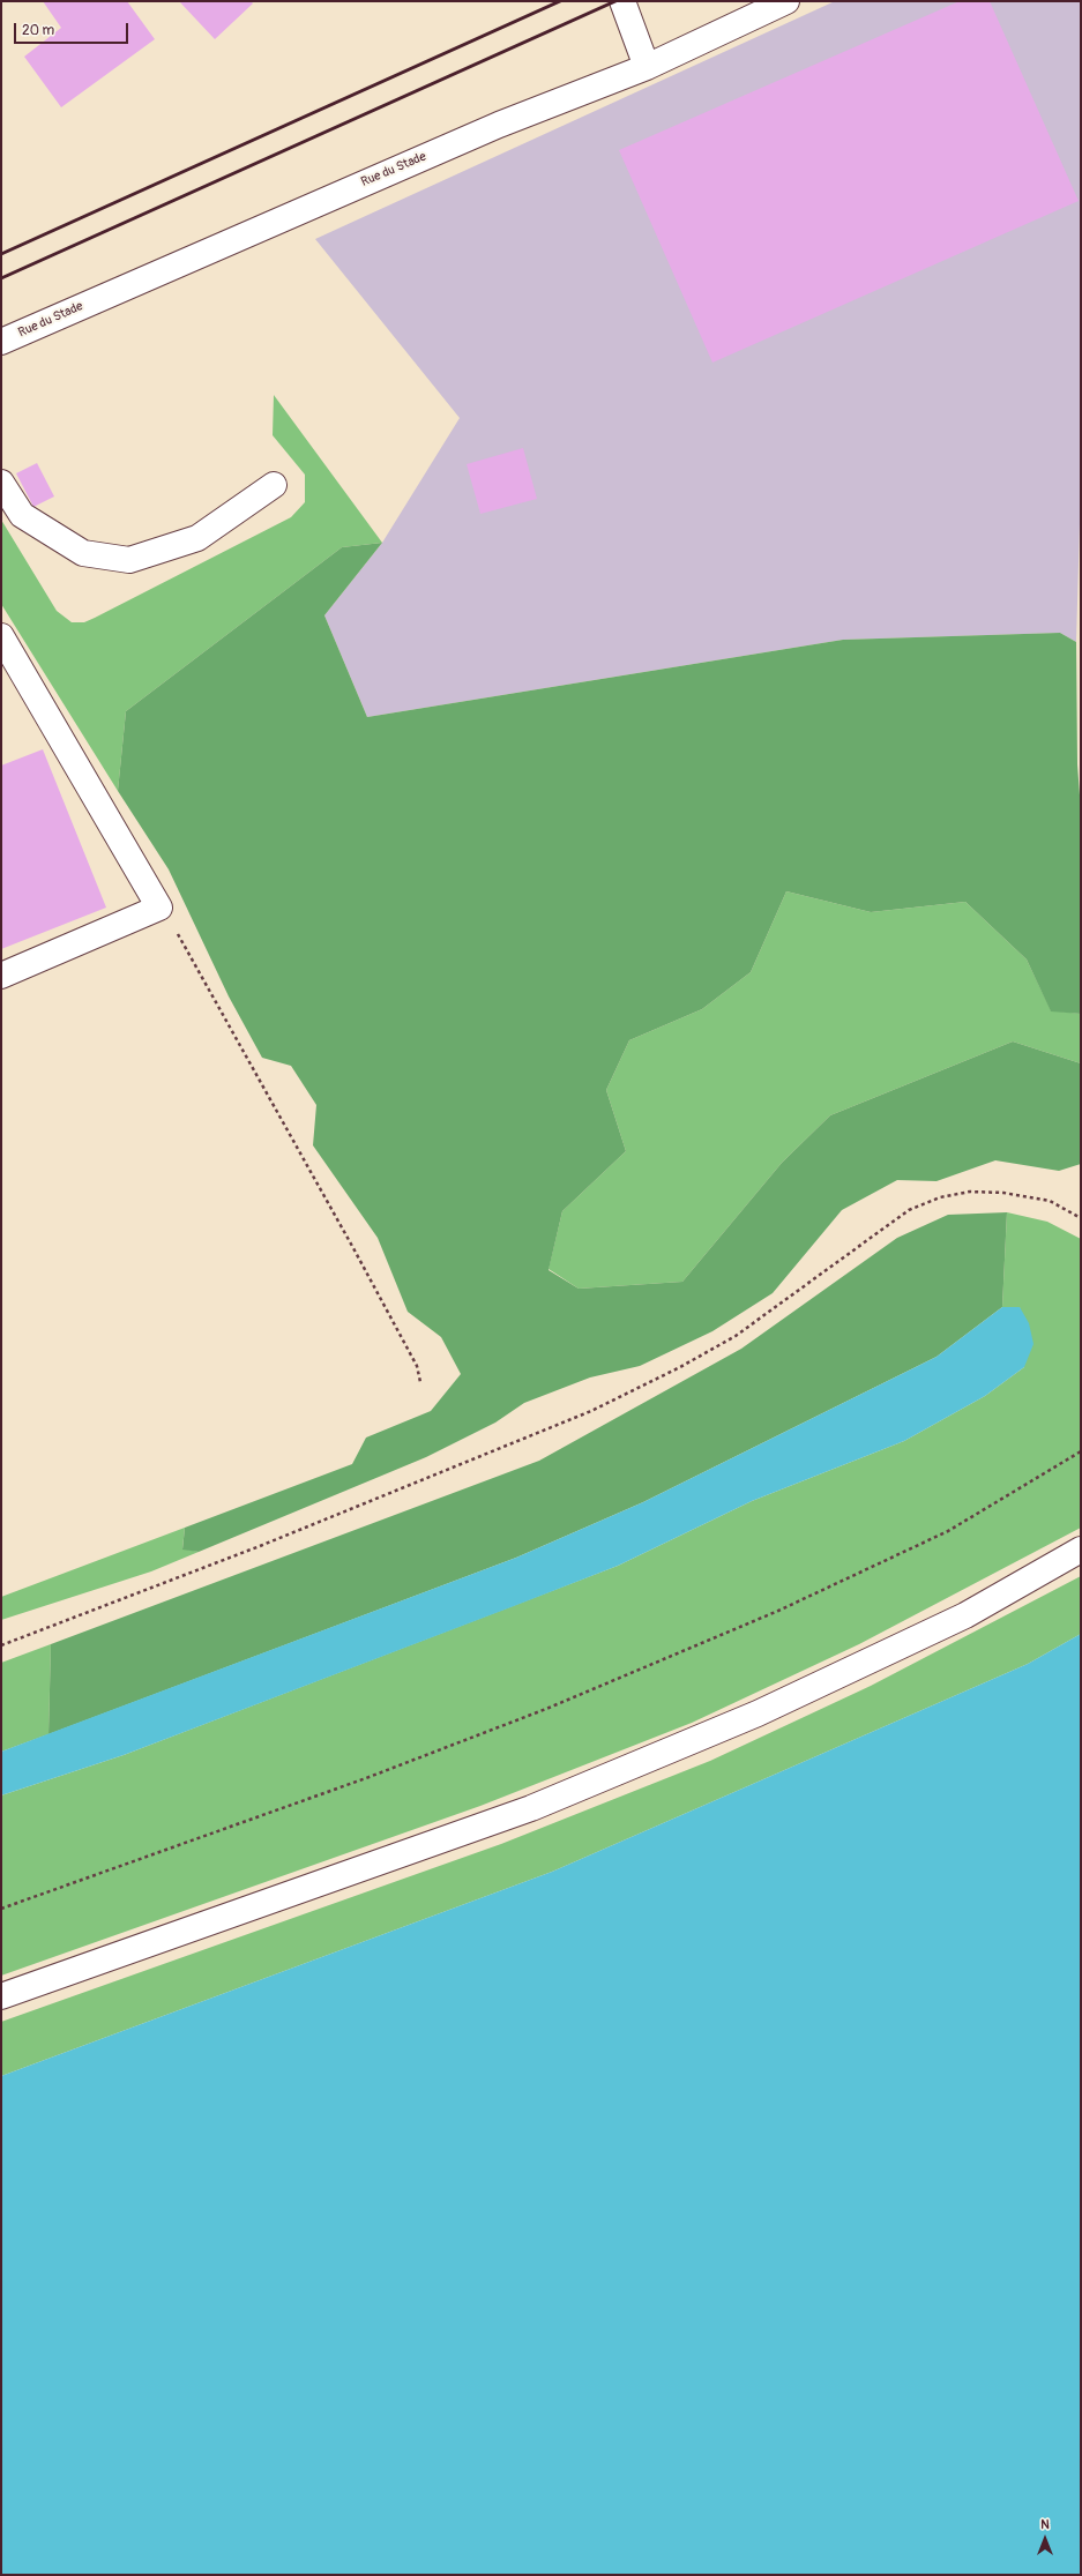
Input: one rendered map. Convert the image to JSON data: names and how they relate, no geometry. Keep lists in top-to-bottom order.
{
  "streets": {
    "street": ["Rue du Stade"]
  },
  "scale_bar": "20 m",
  "north": "top"
}
